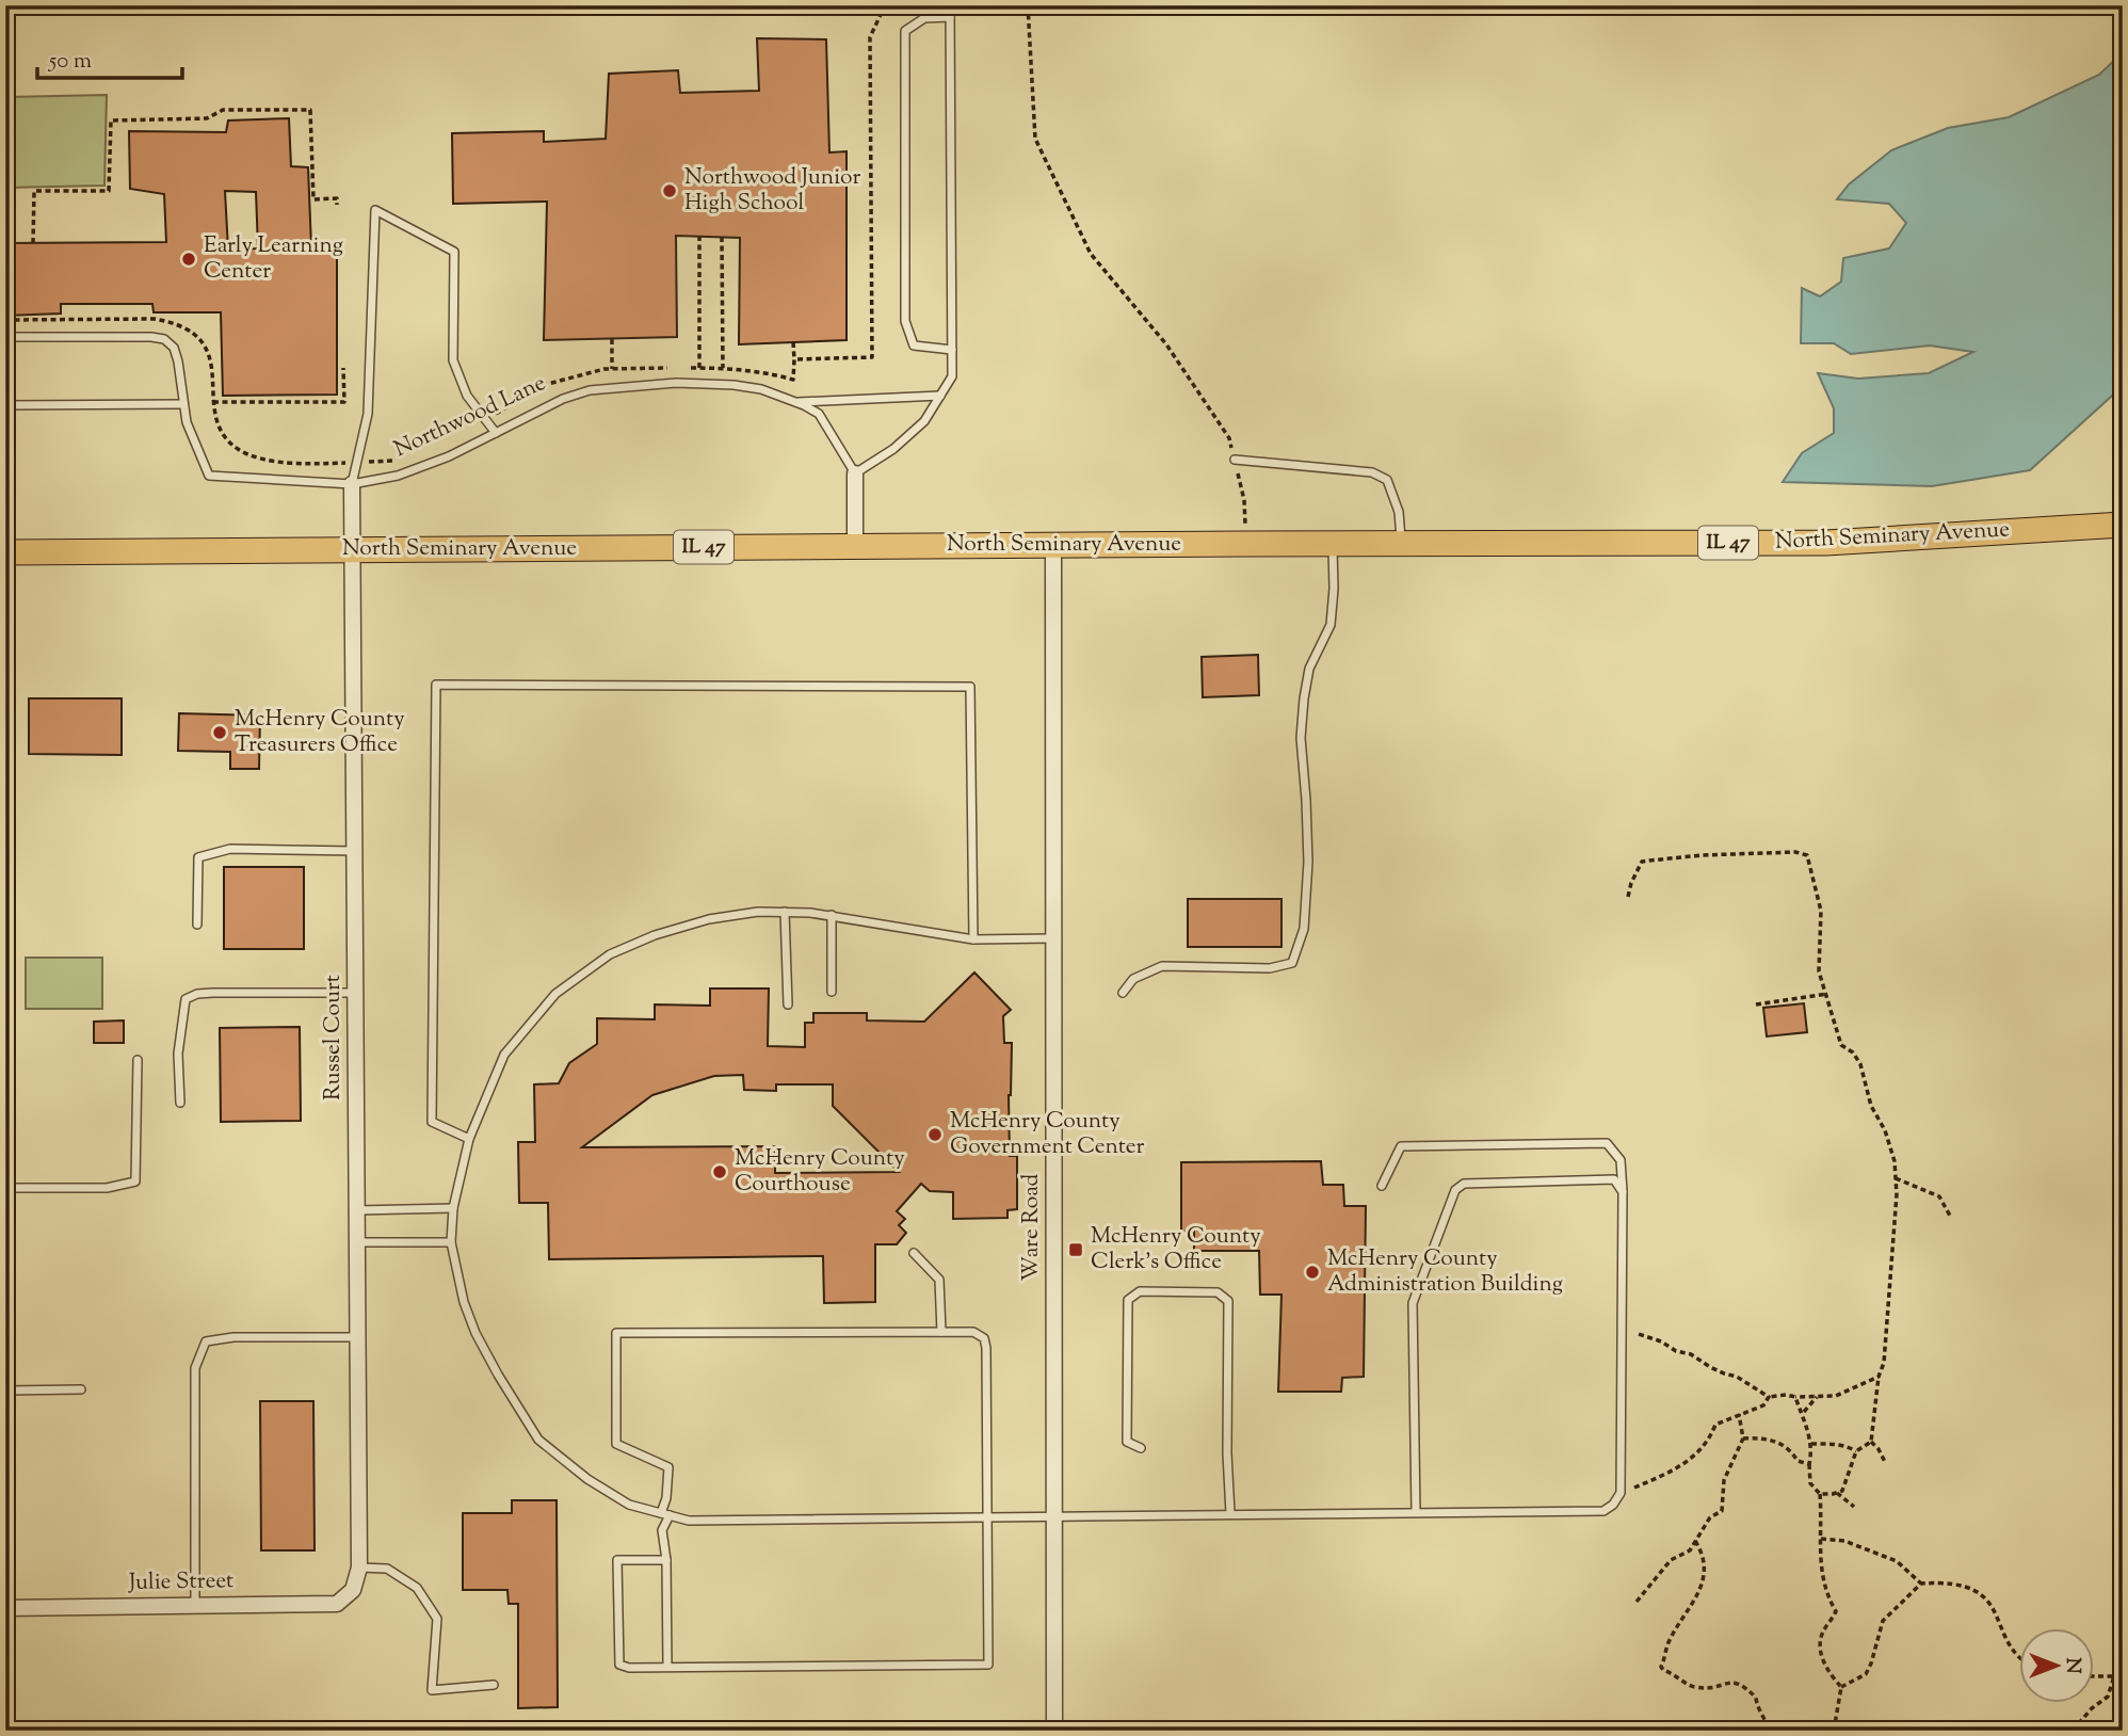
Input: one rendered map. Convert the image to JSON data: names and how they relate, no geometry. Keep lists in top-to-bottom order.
{
  "streets": {
    "main road": ["North Seminary Avenue", "IL 47"],
    "street": ["Russel Court", "Ware Road", "Julie Street"],
    "lane": ["Northwood Lane"]
  },
  "crossings": [
    ["Northwood Lane", "Russel Court"],
    ["North Seminary Avenue", "Russel Court"],
    ["North Seminary Avenue", "Ware Road"],
    ["Russel Court", "Julie Street"]
  ],
  "places": {
    "other": [
      "Northwood Junior High School",
      "Early Learning Center",
      "McHenry County Treasurers Office",
      "McHenry County Government Center",
      "McHenry County Courthouse",
      "McHenry County Administration Building"
    ],
    "transit": ["McHenry County Clerk's Office"]
  },
  "scale_bar": "50 m",
  "north": "right"
}
